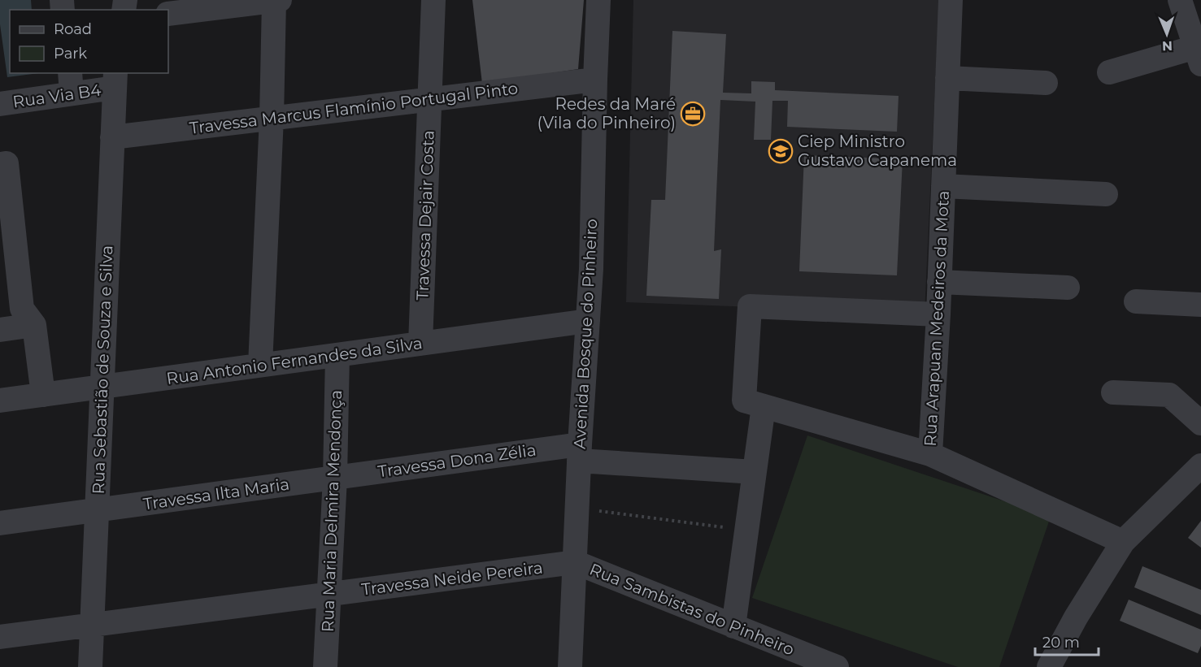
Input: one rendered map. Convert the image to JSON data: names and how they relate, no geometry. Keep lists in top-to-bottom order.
{
  "streets": {
    "street": [
      "Rua Via B4",
      "Travessa Marcus Flamínio Portugal Pinto",
      "Travessa Dejair Costa",
      "Rua Arapuan Medeiros da Mota",
      "Avenida Bosque do Pinheiro",
      "Rua Antonio Fernandes da Silva",
      "Rua Sebastião de Souza e Silva",
      "Travessa Dona Zélia",
      "Travessa Ilta Maria",
      "Rua Maria Delmira Mendonça",
      "Travessa Neide Pereira",
      "Rua Sambistas do Pinheiro"
    ]
  },
  "crossings": [
    ["Rua Via B4", "Rua Sebastião de Souza e Silva"],
    ["Travessa Marcus Flamínio Portugal Pinto", "Travessa Dejair Costa"],
    ["Travessa Marcus Flamínio Portugal Pinto", "Avenida Bosque do Pinheiro"],
    ["Travessa Marcus Flamínio Portugal Pinto", "Rua Sebastião de Souza e Silva"],
    ["Travessa Dejair Costa", "Rua Antonio Fernandes da Silva"],
    ["Avenida Bosque do Pinheiro", "Rua Antonio Fernandes da Silva"],
    ["Avenida Bosque do Pinheiro", "Travessa Dona Zélia"],
    ["Avenida Bosque do Pinheiro", "Travessa Neide Pereira"],
    ["Avenida Bosque do Pinheiro", "Rua Sambistas do Pinheiro"],
    ["Rua Antonio Fernandes da Silva", "Rua Sebastião de Souza e Silva"],
    ["Rua Antonio Fernandes da Silva", "Rua Maria Delmira Mendonça"],
    ["Rua Sebastião de Souza e Silva", "Travessa Ilta Maria"],
    ["Rua Sebastião de Souza e Silva", "Travessa Neide Pereira"],
    ["Travessa Dona Zélia", "Travessa Ilta Maria"],
    ["Travessa Dona Zélia", "Rua Maria Delmira Mendonça"],
    ["Travessa Ilta Maria", "Rua Maria Delmira Mendonça"],
    ["Rua Maria Delmira Mendonça", "Travessa Neide Pereira"],
    ["Travessa Neide Pereira", "Rua Sambistas do Pinheiro"]
  ],
  "places": {
    "office": ["Redes da Maré (Vila do Pinheiro)"],
    "school or university": ["Ciep Ministro Gustavo Capanema"]
  },
  "legend": ["Road", "Park"],
  "scale_bar": "20 m",
  "north": "bottom"
}
